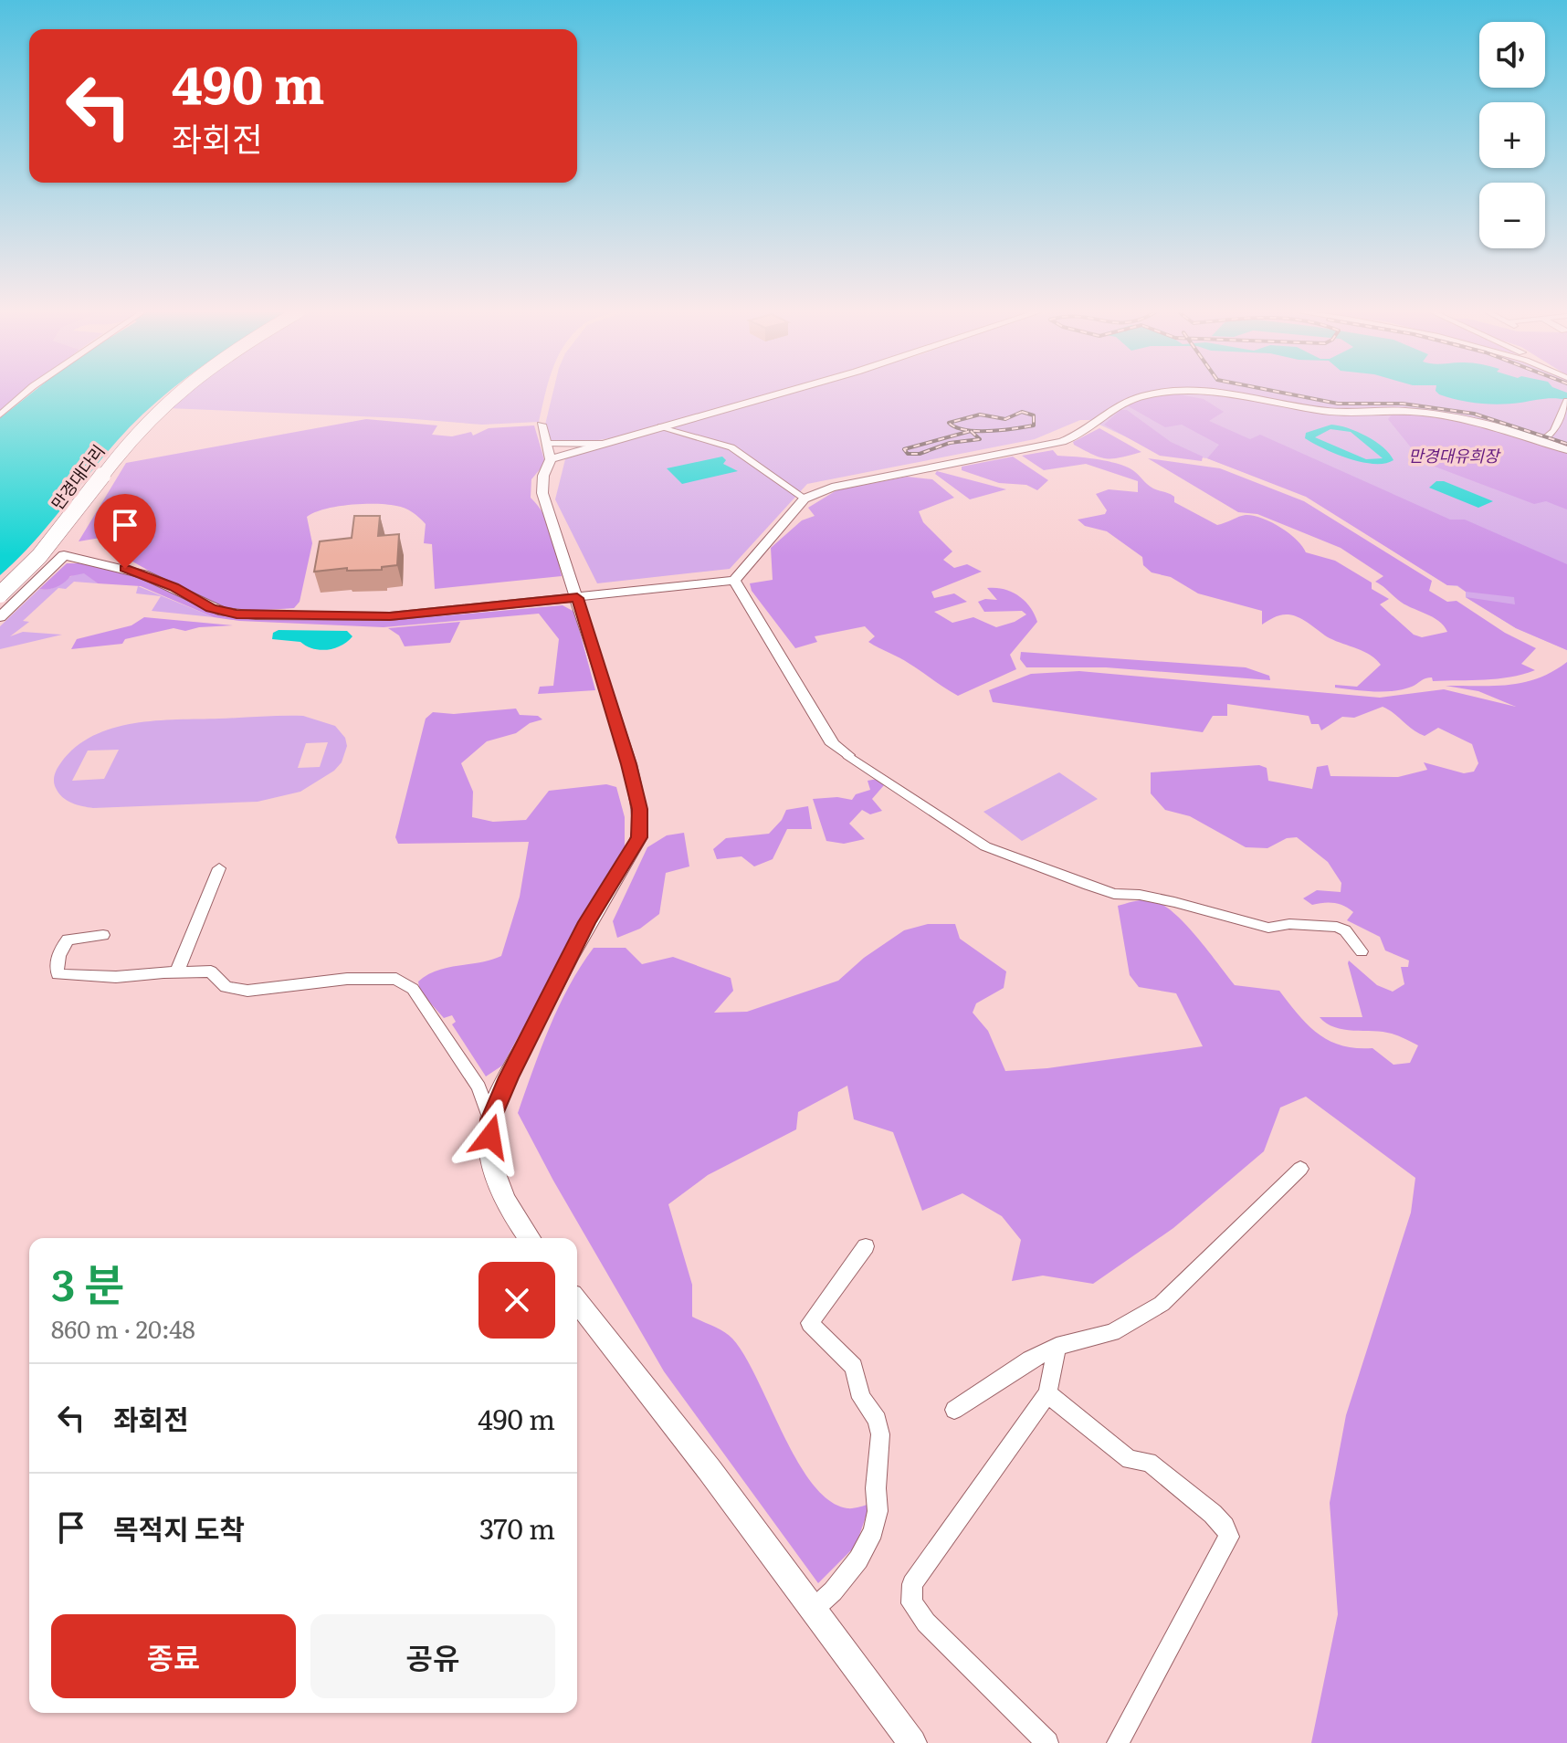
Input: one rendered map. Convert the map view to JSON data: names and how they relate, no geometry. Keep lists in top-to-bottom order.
{
  "streets": {
    "highway": ["만경대다리"]
  },
  "parks": ["만경대유희장"],
  "page": {
    "map_buttons": ["+", "−"],
    "turn": ["490 m", "좌회전"],
    "heading": ["3 분", "860 m · 20:48"],
    "list": [
      {
        "name": "좌회전",
        "value": "490 m"
      },
      {
        "name": "목적지 도착",
        "value": "370 m"
      }
    ],
    "buttons": ["종료", "공유"]
  }
}
